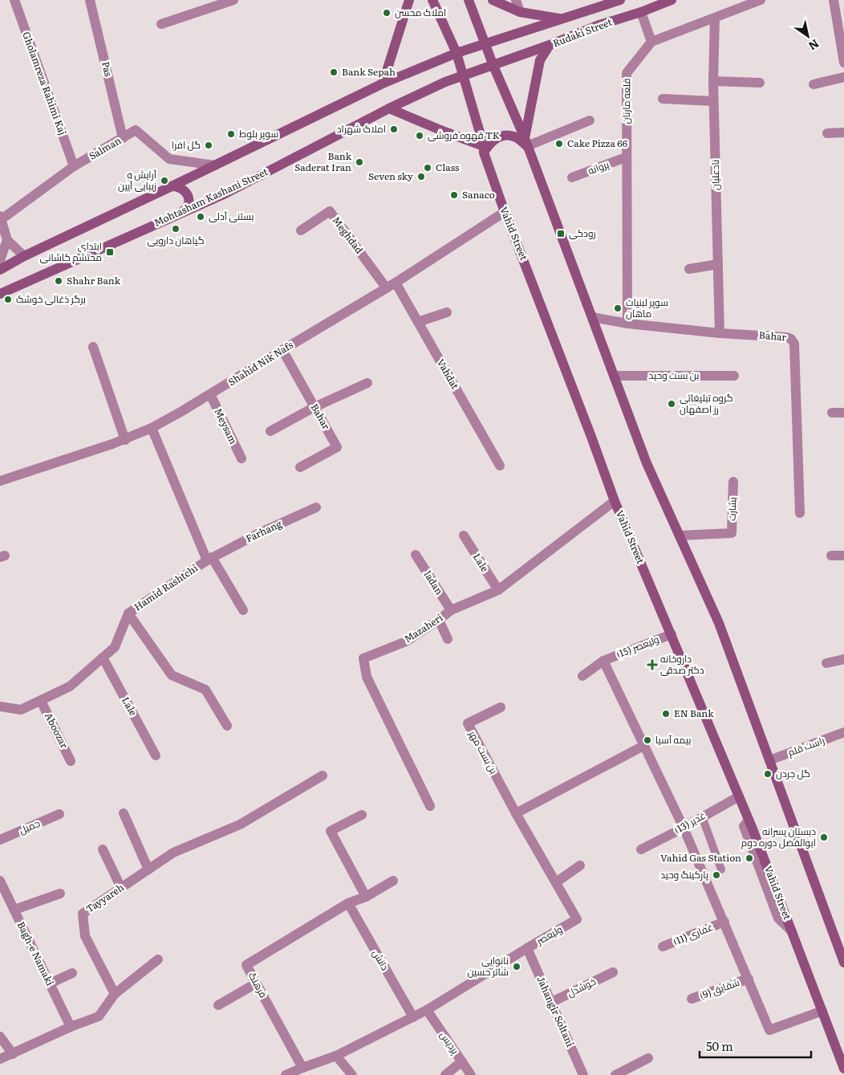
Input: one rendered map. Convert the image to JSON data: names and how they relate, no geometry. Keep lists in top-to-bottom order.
{
  "streets": {
    "main road": ["Rudaki Street", "Mohtasham Kashani Street", "Vahid Street"],
    "street": [
      "Pas",
      "Gholamreza Rahimi Kaj",
      "قلعه مارنان",
      "Salman",
      "پروانه",
      "نادعلیان",
      "Meghdad",
      "Bahar",
      "Shahid Nik Nafs",
      "Vahdat",
      "بن بست وحید",
      "Meysam",
      "بشارت",
      "Farhang",
      "Lale",
      "ladan",
      "Hamid Rashtchi",
      "Mazaheri",
      "ولیعصر (15)",
      "Aboozar",
      "راست قلم",
      "بن بست مهر",
      "غدیر (13)",
      "جمیل",
      "Tayyareh",
      "غفاری (11)",
      "ولیعصر",
      "Bagh-e Namaki",
      "دانش",
      "فرهنگ",
      "خوشدل",
      "شقایق (9)",
      "Jahangir Soltani",
      "پردیس"
    ]
  },
  "crossings": [
    ["Rudaki Street", "Mohtasham Kashani Street"],
    ["Rudaki Street", "Vahid Street"],
    ["Pas", "Salman"],
    ["Gholamreza Rahimi Kaj", "Salman"],
    ["قلعه مارنان", "پروانه"],
    ["قلعه مارنان", "Bahar"],
    ["نادعلیان", "Bahar"],
    ["Mohtasham Kashani Street", "Vahid Street"],
    ["Vahid Street", "Shahid Nik Nafs"],
    ["Vahid Street", "Mazaheri"],
    ["Vahid Street", "ولیعصر (15)"],
    ["Vahid Street", "غدیر (13)"],
    ["Meghdad", "Shahid Nik Nafs"],
    ["Bahar", "Shahid Nik Nafs"],
    ["Shahid Nik Nafs", "Vahdat"],
    ["Shahid Nik Nafs", "Meysam"],
    ["Shahid Nik Nafs", "Hamid Rashtchi"],
    ["Farhang", "Hamid Rashtchi"],
    ["Lale", "Hamid Rashtchi"],
    ["Lale", "Mazaheri"],
    ["ladan", "Mazaheri"],
    ["Hamid Rashtchi", "Aboozar"],
    ["بن بست مهر", "ولیعصر"],
    ["ولیعصر", "دانش"],
    ["ولیعصر", "فرهنگ"],
    ["ولیعصر", "Jahangir Soltani"],
    ["ولیعصر", "پردیس"],
    ["دانش", "فرهنگ"],
    ["خوشدل", "Jahangir Soltani"]
  ],
  "places": {
    "other": [
      "املاک محسن",
      "Bank Sepah",
      "املاک شهراد",
      "سوپر بلوط",
      "قهوه فروشی TK",
      "Cake Pizza 66",
      "گل افرا",
      "Bank Saderat Iran",
      "Class",
      "Seven sky",
      "آرایش و زیبایی آیین",
      "Sanaco",
      "بستنی آدلی",
      "گیاهان دارویی",
      "Shahr Bank",
      "برگر ذغالی خوشک",
      "سوپر لبنیات ماهان",
      "گروه تبلیغاتی رز اصفهان",
      "EN Bank",
      "بیمه آسیا",
      "گل جردن",
      "دبستان پسرانه ابوالفضل دوره دوم",
      "Vahid Gas Station",
      "پارکینگ وحید",
      "نانوایی شاتر حسین"
    ],
    "transit": ["رودکی", "ابتدای محتشم کاشانی"],
    "health": ["داروخانه دکتر صدقی"]
  },
  "scale_bar": "50 m",
  "north": "bottom right"
}
